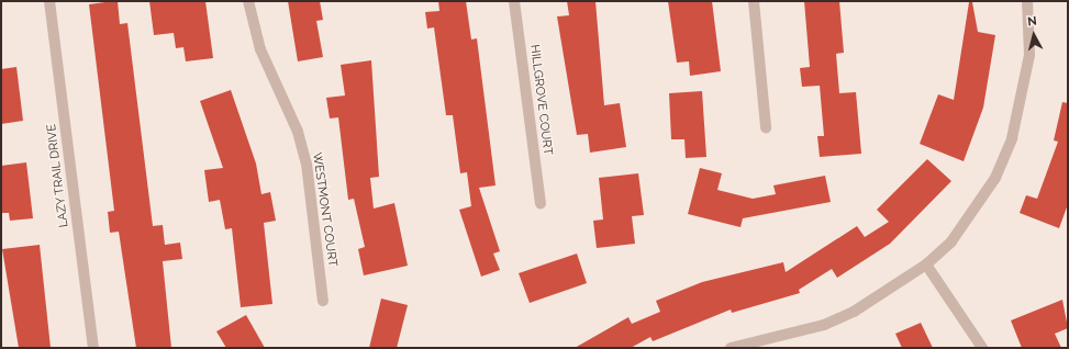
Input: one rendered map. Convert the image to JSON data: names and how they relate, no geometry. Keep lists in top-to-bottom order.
{
  "streets": {
    "street": ["HILLGROVE COURT", "LAZY TRAIL DRIVE", "WESTMONT COURT"]
  },
  "north": "top"
}
